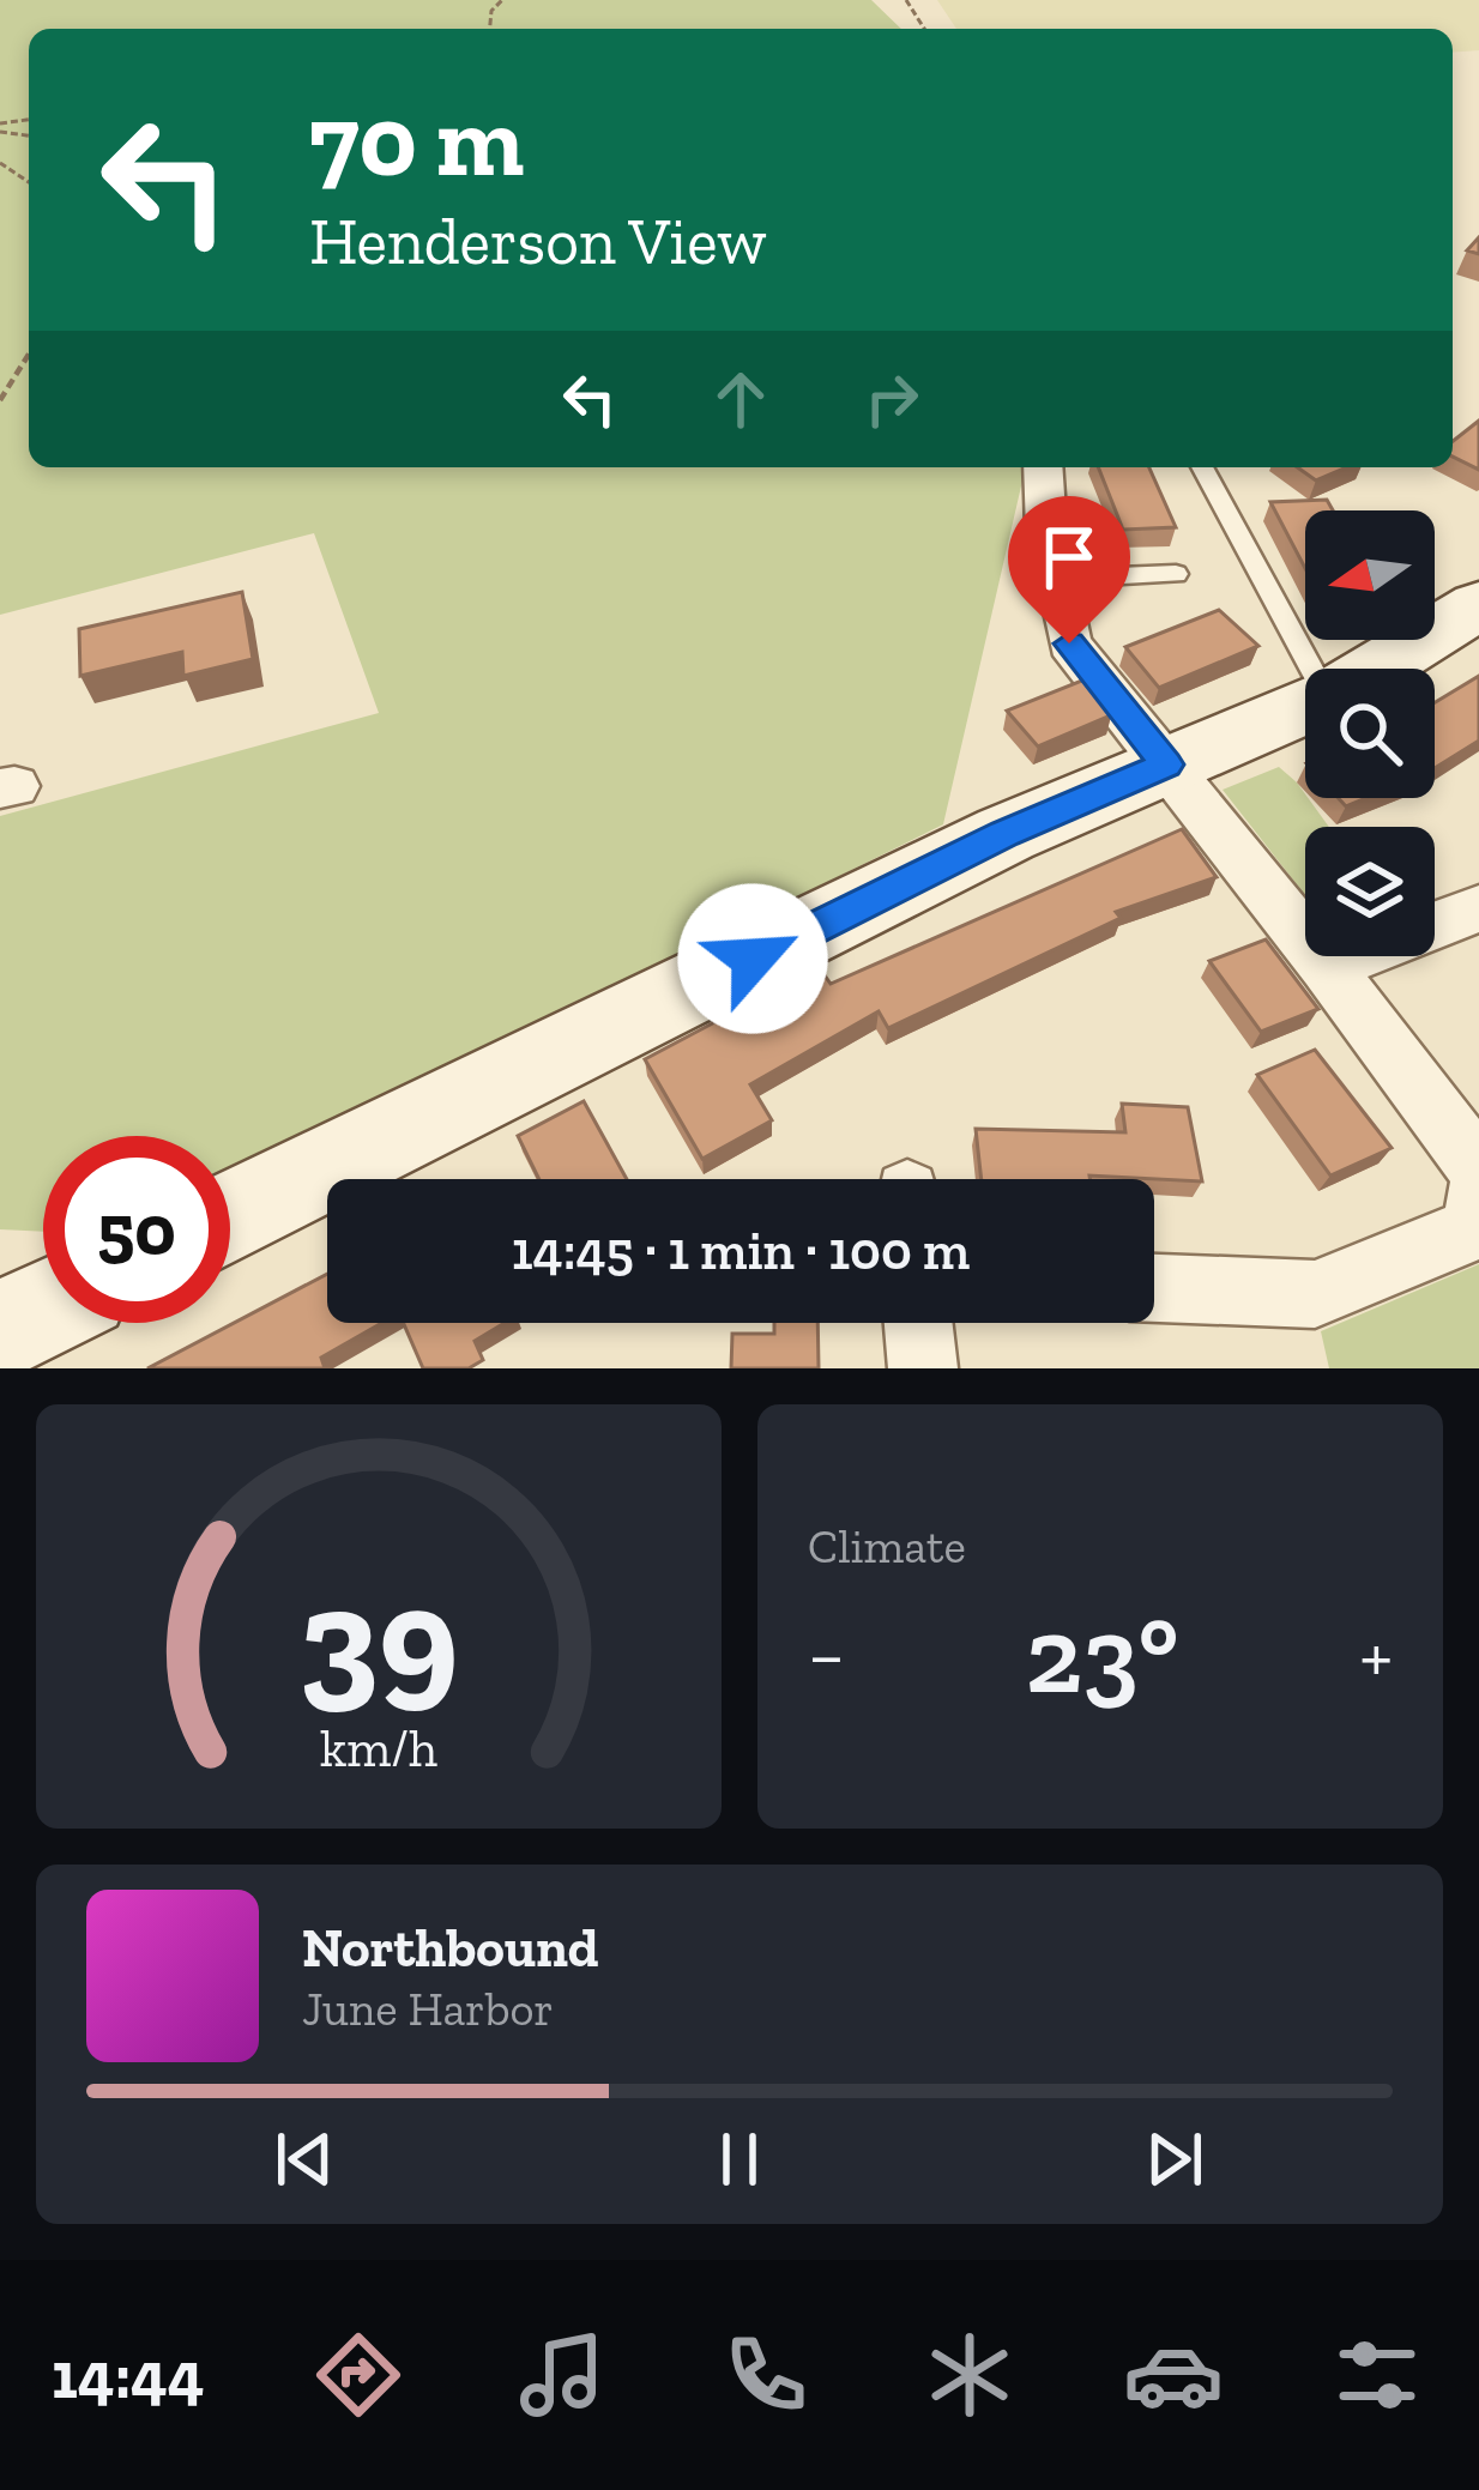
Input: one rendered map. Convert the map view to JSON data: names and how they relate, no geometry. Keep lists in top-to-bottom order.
{
  "north": "left",
  "page": {
    "turn": ["70 m", "Henderson View"],
    "limit": "50",
    "trip": "14:45 · 1 min · 100 m",
    "tile": "Climate",
    "heat": ["−", "23°", "+"],
    "song": ["Northbound", "June Harbor"],
    "tabs": "14:44",
    "gauge": ["39", "km/h"]
  }
}
